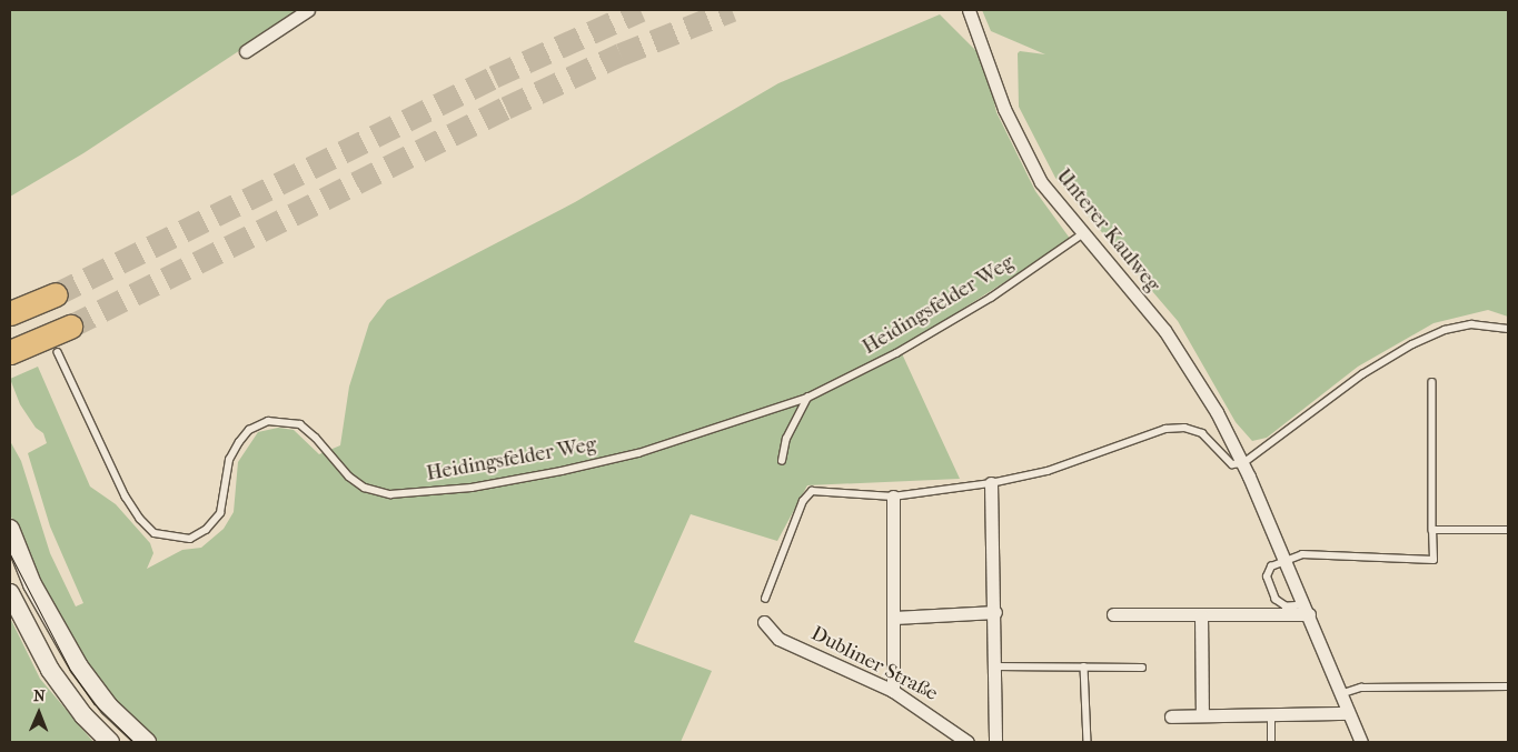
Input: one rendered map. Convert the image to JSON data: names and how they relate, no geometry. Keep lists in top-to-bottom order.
{
  "streets": {
    "street": ["Unterer Kaulweg", "Dubliner Straße"],
    "lane": ["Heidingsfelder Weg"]
  },
  "crossings": [
    ["Unterer Kaulweg", "Heidingsfelder Weg"]
  ],
  "north": "top"
}
